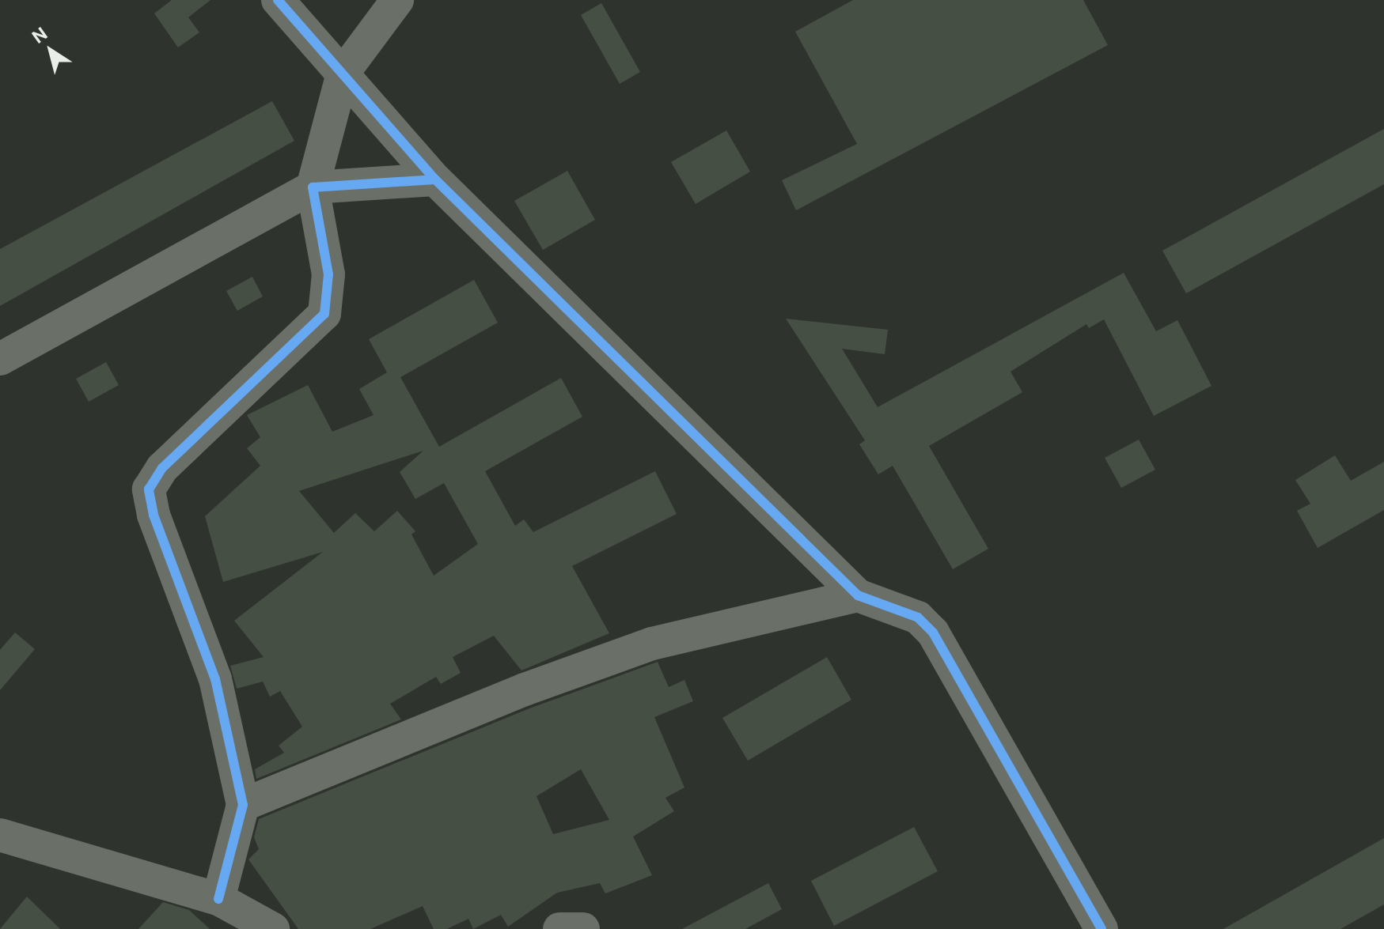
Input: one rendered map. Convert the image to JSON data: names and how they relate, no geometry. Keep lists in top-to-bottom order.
{
  "north": "top left"
}
